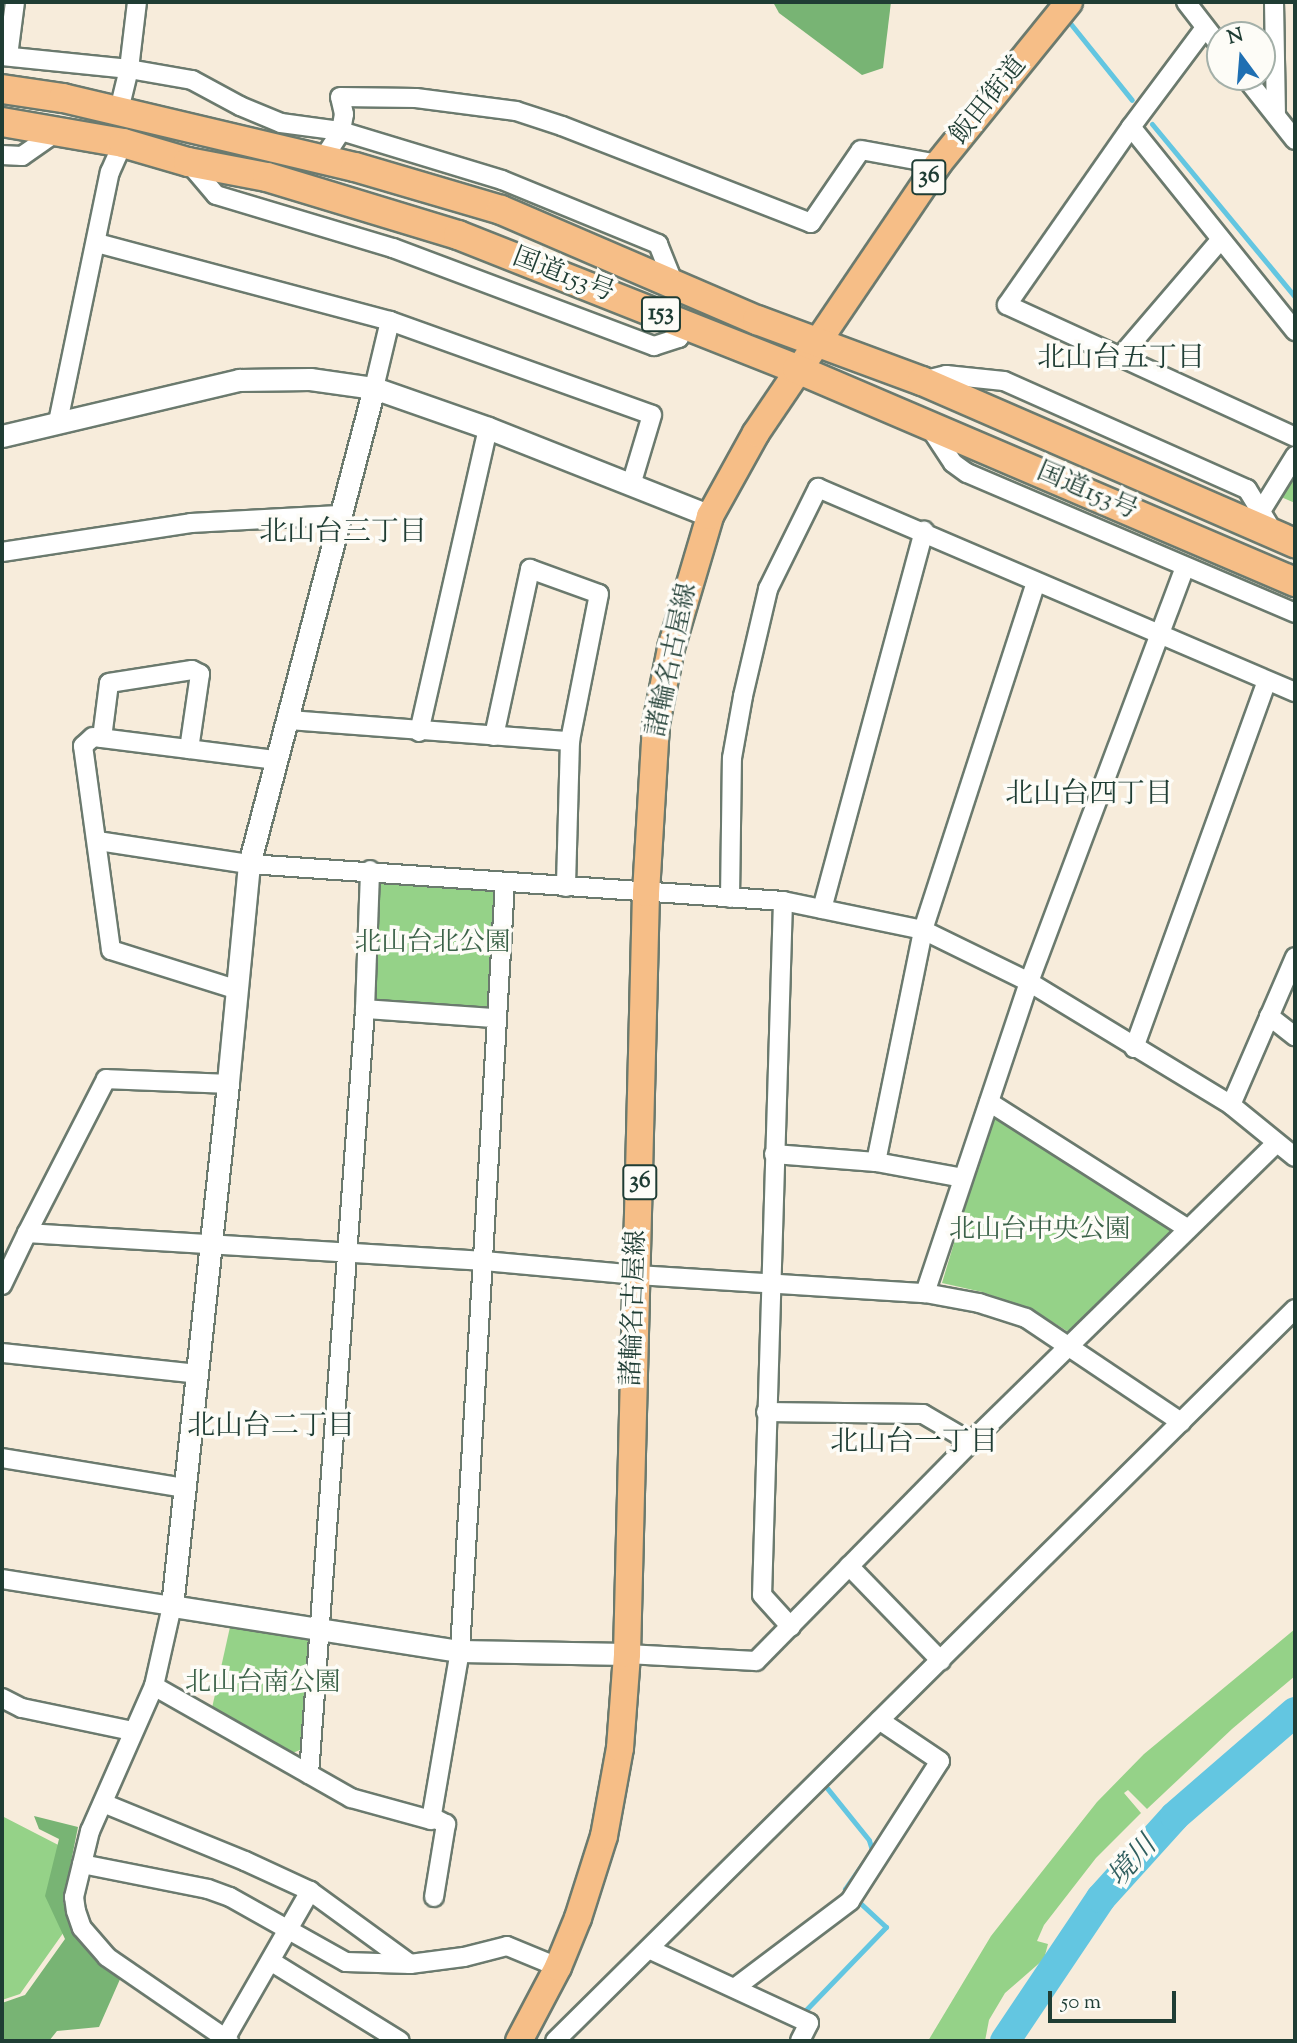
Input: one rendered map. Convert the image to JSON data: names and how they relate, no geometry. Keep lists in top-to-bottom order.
{
  "streets": {
    "highway": ["国道153号", "153"],
    "main road": ["飯田街道", "36", "諸輪名古屋線"]
  },
  "crossings": [
    ["飯田街道", "国道153号"],
    ["飯田街道", "諸輪名古屋線"],
    ["国道153号", "諸輪名古屋線"]
  ],
  "districts": [
    "北山台五丁目",
    "北山台三丁目",
    "北山台四丁目",
    "北山台二丁目",
    "北山台一丁目"
  ],
  "water": ["境川"],
  "parks": ["北山台北公園", "北山台中央公園", "北山台南公園"],
  "scale_bar": "50 m",
  "north": "top"
}
